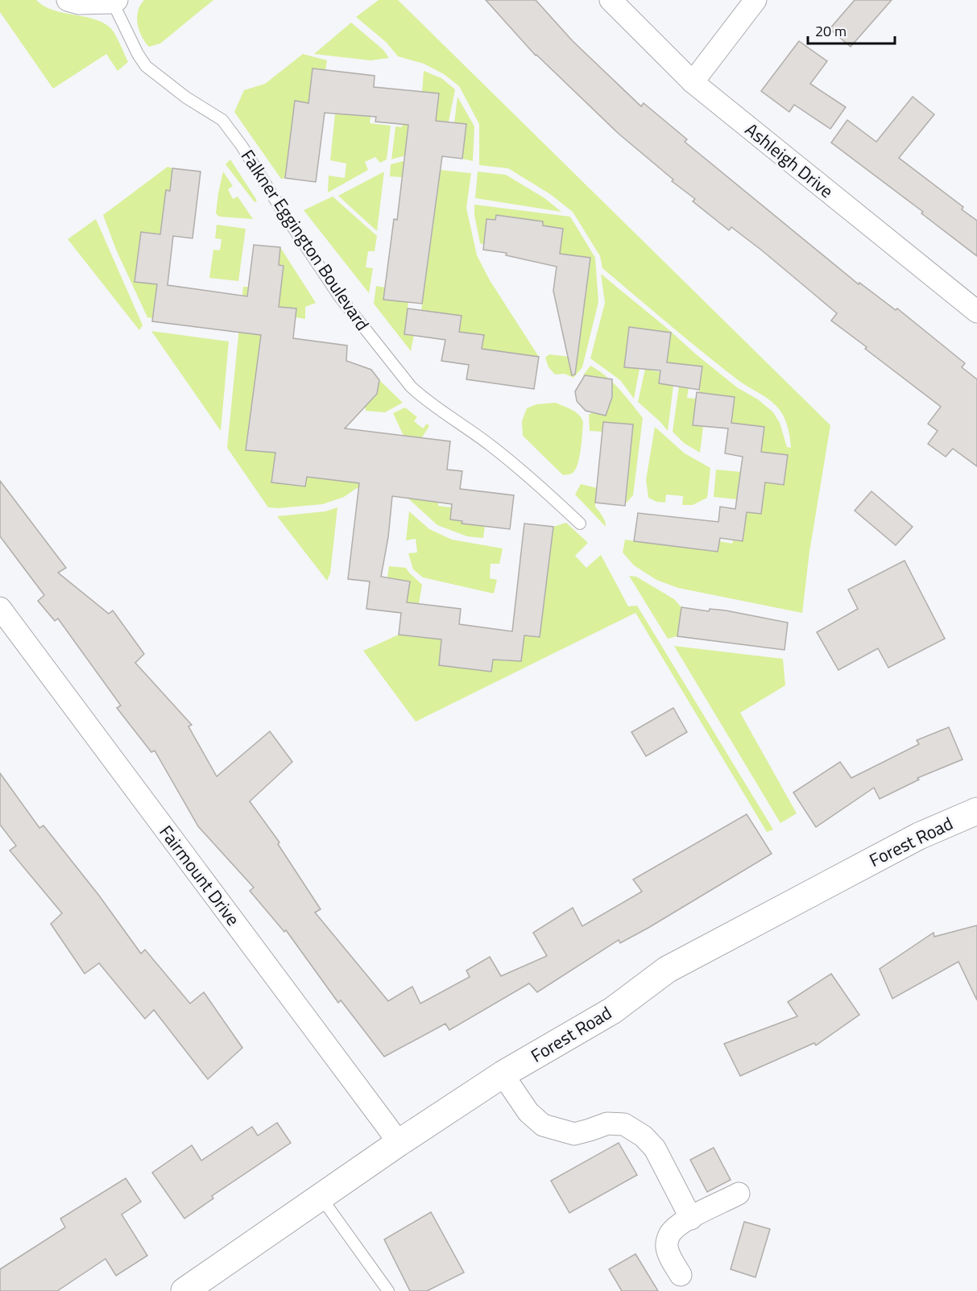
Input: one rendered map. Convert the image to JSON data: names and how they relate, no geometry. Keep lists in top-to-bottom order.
{
  "streets": {
    "street": ["Ashleigh Drive", "Forest Road", "Fairmount Drive"],
    "lane": ["Falkner Eggington Boulevard"]
  },
  "crossings": [
    ["Forest Road", "Fairmount Drive"]
  ],
  "scale_bar": "20 m"
}
